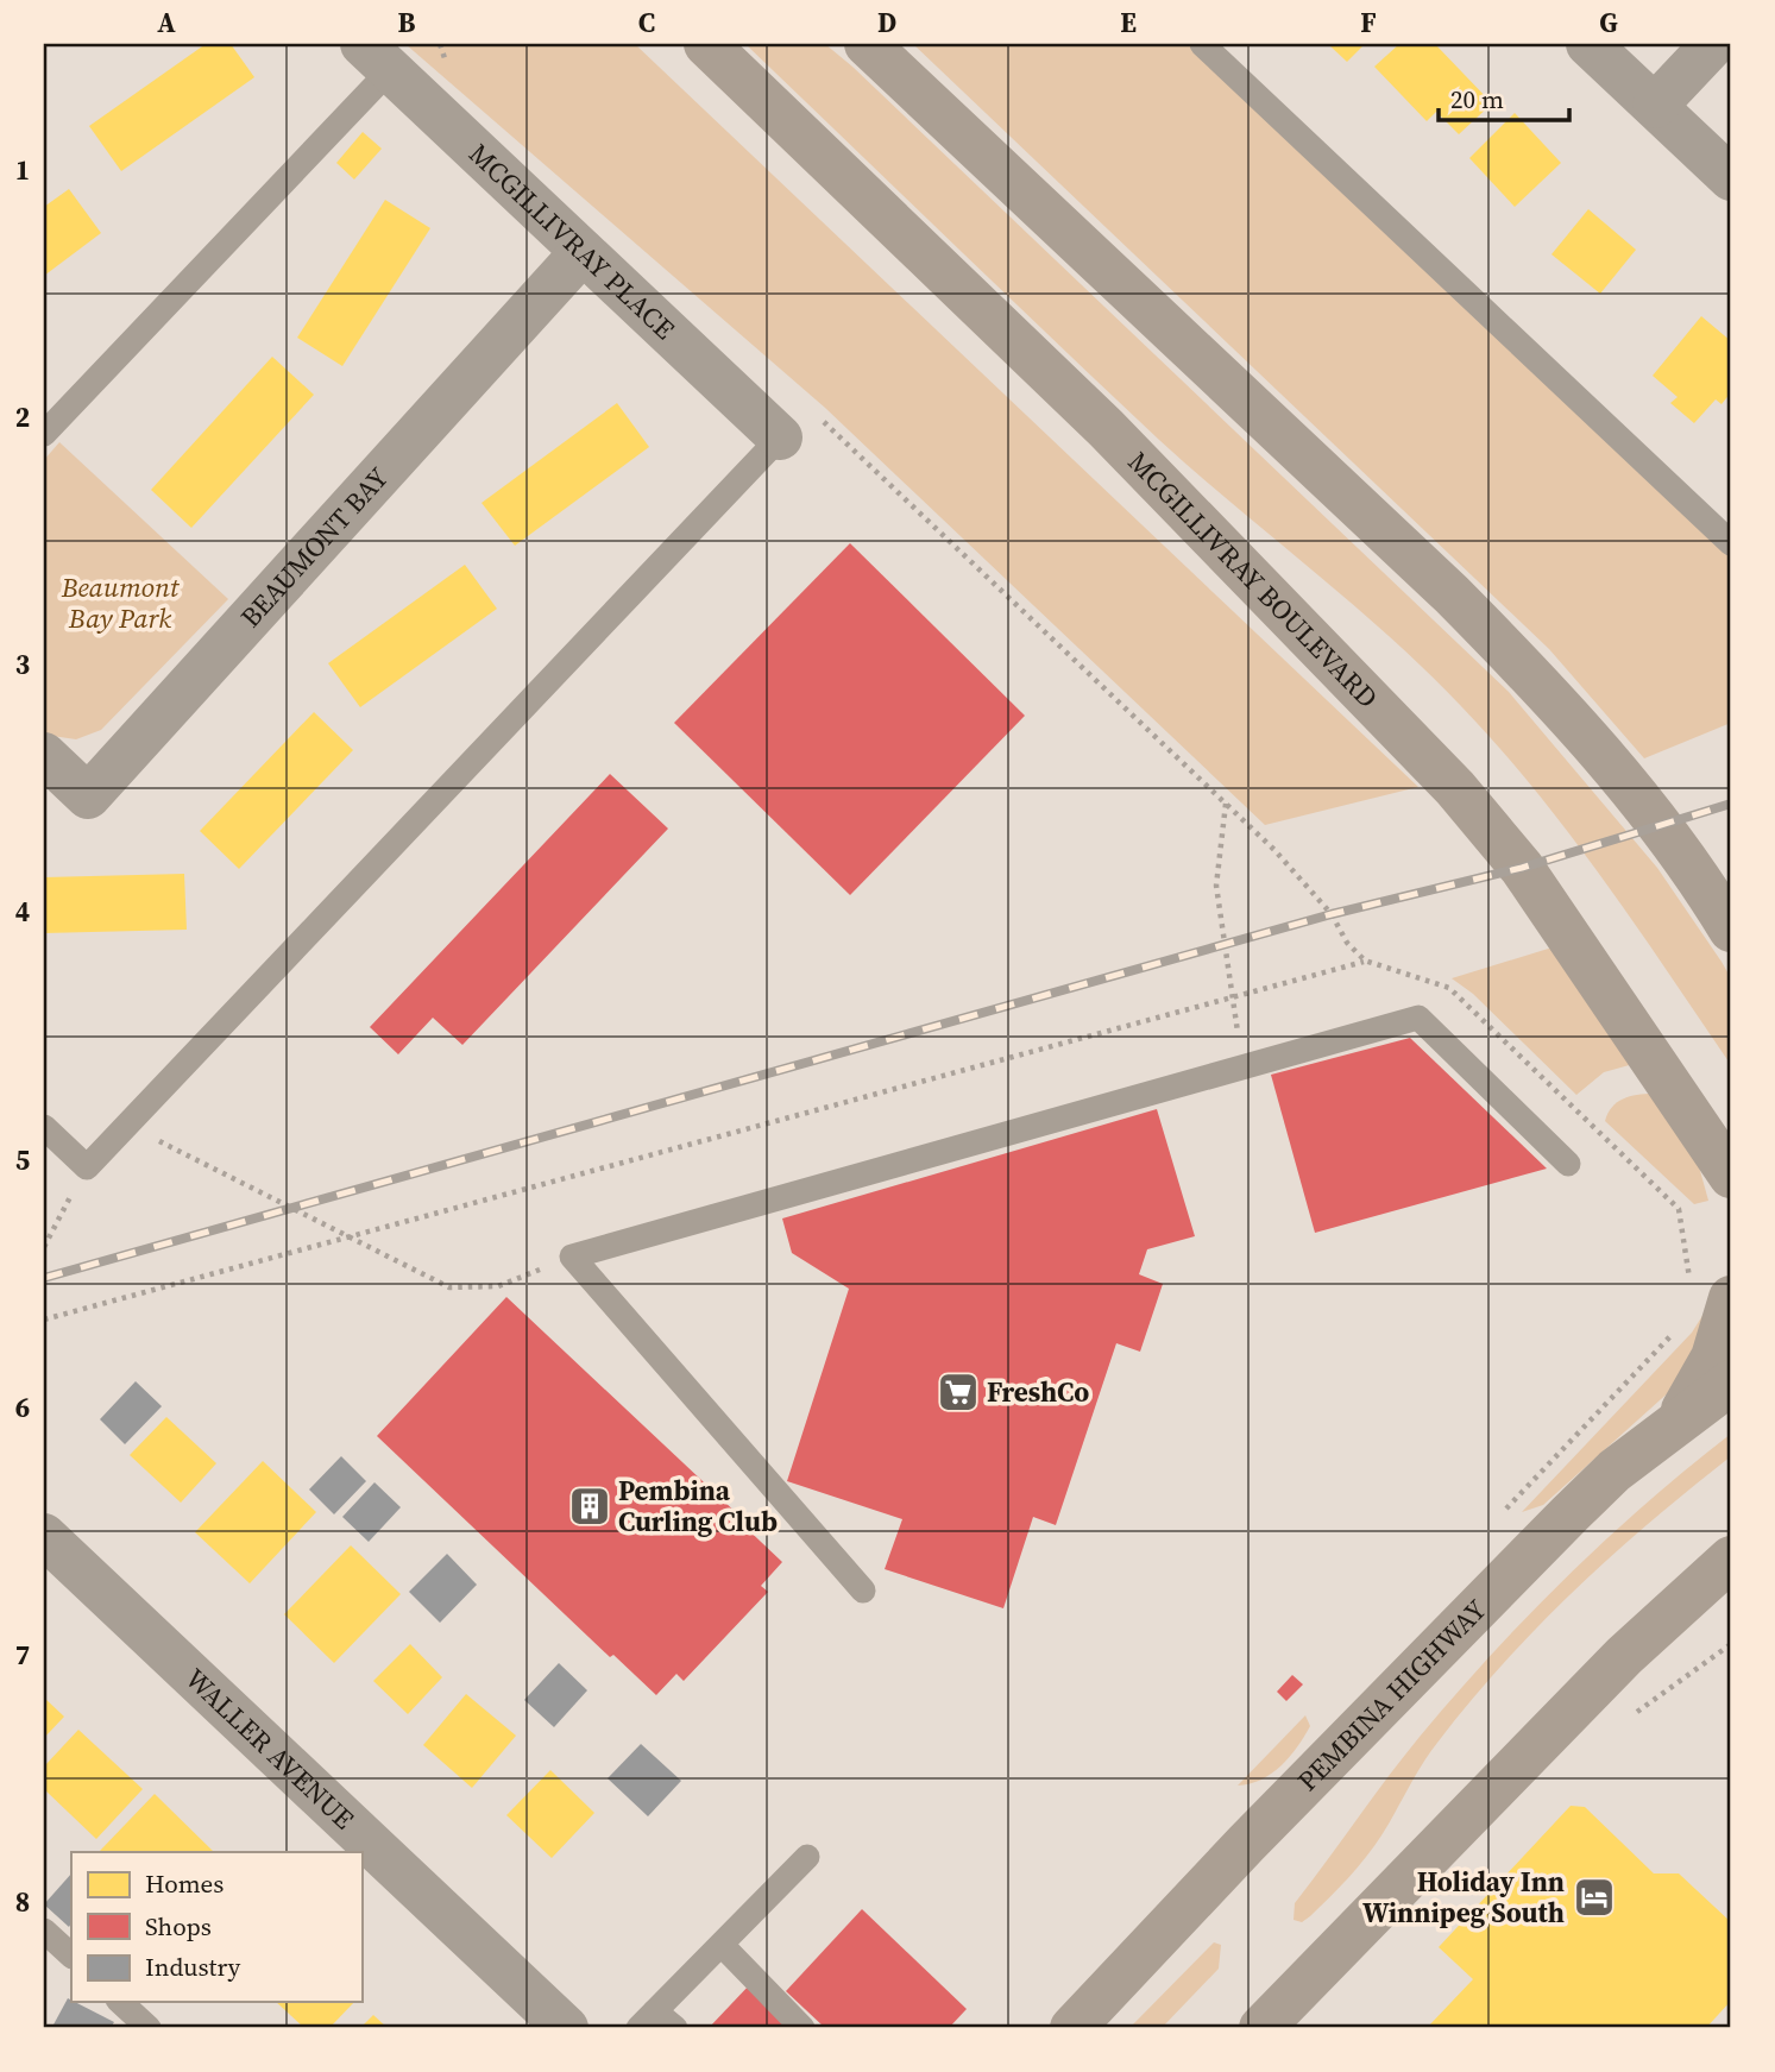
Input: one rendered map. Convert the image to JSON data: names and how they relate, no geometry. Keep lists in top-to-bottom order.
{
  "streets": {
    "main road": ["MCGILLIVRAY BOULEVARD", "PEMBINA HIGHWAY"],
    "street": ["MCGILLIVRAY PLACE", "BEAUMONT BAY", "WALLER AVENUE"]
  },
  "crossings": [
    ["MCGILLIVRAY PLACE", "BEAUMONT BAY"]
  ],
  "parks": ["Beaumont Bay Park"],
  "places": {
    "supermarket": ["FreshCo"],
    "building": ["Pembina Curling Club"],
    "hotel": ["Holiday Inn Winnipeg South"]
  },
  "legend": ["Homes", "Shops", "Industry"],
  "scale_bar": "20 m",
  "grid": {
    "columns": [
      "A",
      "B",
      "C",
      "D",
      "E",
      "F",
      "G"
    ],
    "rows": [
      "1",
      "2",
      "3",
      "4",
      "5",
      "6",
      "7",
      "8"
    ]
  }
}
